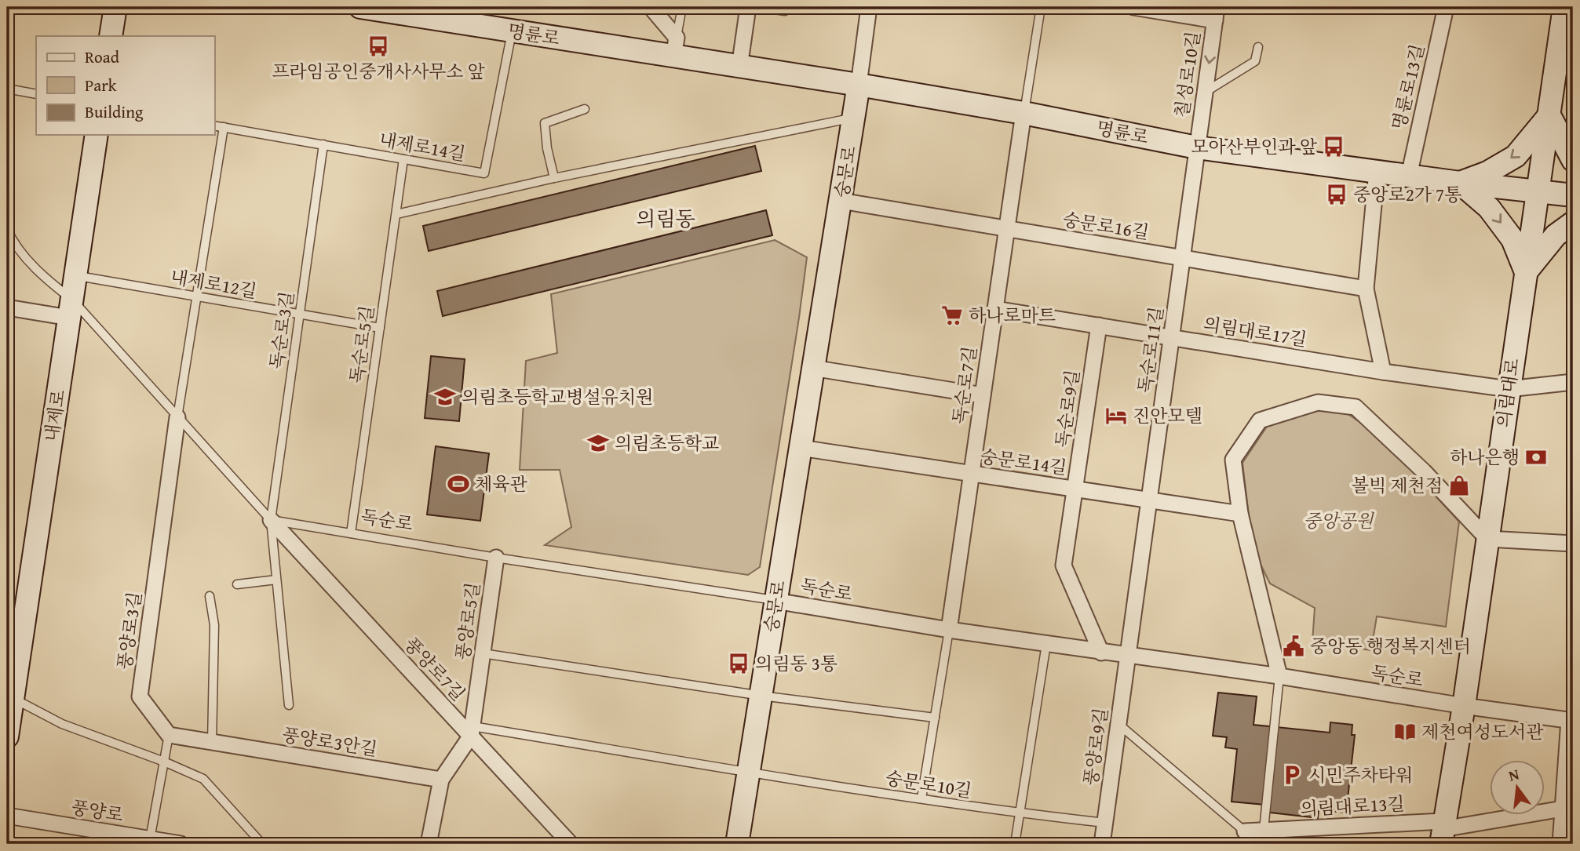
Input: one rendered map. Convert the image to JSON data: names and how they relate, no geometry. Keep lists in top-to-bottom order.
{
  "streets": {
    "street": [
      "명륜로",
      "칠성로10길",
      "명륜로13길",
      "숭문로",
      "숭문로16길",
      "의림대로17길",
      "독순로11길",
      "독순로7길",
      "의림대로",
      "독순로9길",
      "내제로",
      "숭문로14길",
      "독순로",
      "풍양로5길",
      "풍양로3길",
      "풍양로7길",
      "풍양로3안길",
      "풍양로9길",
      "의림대로13길",
      "풍양로"
    ],
    "lane": [
      "내제로14길",
      "내제로12길",
      "독순로3길",
      "독순로5길",
      "숭문로10길"
    ]
  },
  "crossings": [
    ["명륜로", "칠성로10길"],
    ["명륜로", "명륜로13길"],
    ["명륜로", "내제로14길"],
    ["명륜로", "숭문로"],
    ["명륜로", "독순로11길"],
    ["명륜로", "독순로7길"],
    ["명륜로", "의림대로"],
    ["칠성로10길", "독순로11길"],
    ["내제로14길", "독순로3길"],
    ["내제로14길", "독순로5길"],
    ["숭문로", "숭문로16길"],
    ["숭문로", "숭문로14길"],
    ["숭문로", "독순로"],
    ["숭문로", "숭문로10길"],
    ["숭문로16길", "독순로11길"],
    ["숭문로16길", "독순로7길"],
    ["내제로12길", "독순로3길"],
    ["내제로12길", "독순로5길"],
    ["내제로12길", "내제로"],
    ["독순로3길", "독순로"],
    ["독순로3길", "풍양로7길"],
    ["의림대로17길", "독순로11길"],
    ["의림대로17길", "독순로7길"],
    ["의림대로17길", "의림대로"],
    ["의림대로17길", "독순로9길"],
    ["독순로5길", "독순로"],
    ["독순로11길", "숭문로14길"],
    ["독순로11길", "독순로"],
    ["독순로11길", "풍양로9길"],
    ["독순로7길", "숭문로14길"],
    ["독순로7길", "독순로"],
    ["의림대로", "독순로"],
    ["의림대로", "의림대로13길"],
    ["독순로9길", "숭문로14길"],
    ["독순로9길", "독순로"],
    ["독순로", "풍양로5길"],
    ["독순로", "풍양로7길"],
    ["독순로", "풍양로9길"],
    ["풍양로5길", "풍양로7길"],
    ["풍양로5길", "풍양로3안길"],
    ["풍양로5길", "숭문로10길"],
    ["풍양로3길", "풍양로3안길"],
    ["풍양로7길", "숭문로10길"],
    ["풍양로9길", "숭문로10길"]
  ],
  "one_way": ["칠성로10길"],
  "districts": ["의림동"],
  "parks": ["중앙공원"],
  "places": {
    "bus stop": [
      "프라임공인중개사사무소 앞",
      "모아산부인과 앞",
      "중앙로2가 7통",
      "의림동 3통"
    ],
    "supermarket": ["하나로마트"],
    "school or university": ["의림초등학교병설유치원", "의림초등학교"],
    "hotel": ["진안모텔"],
    "bank": ["하나은행"],
    "sports": ["체육관"],
    "shop": ["볼빅 제천점"],
    "public building": ["중앙동 행정복지센터"],
    "library": ["제천여성도서관"],
    "parking": ["시민주차타워"]
  },
  "legend": ["Road", "Park", "Building"],
  "north": "top"
}
